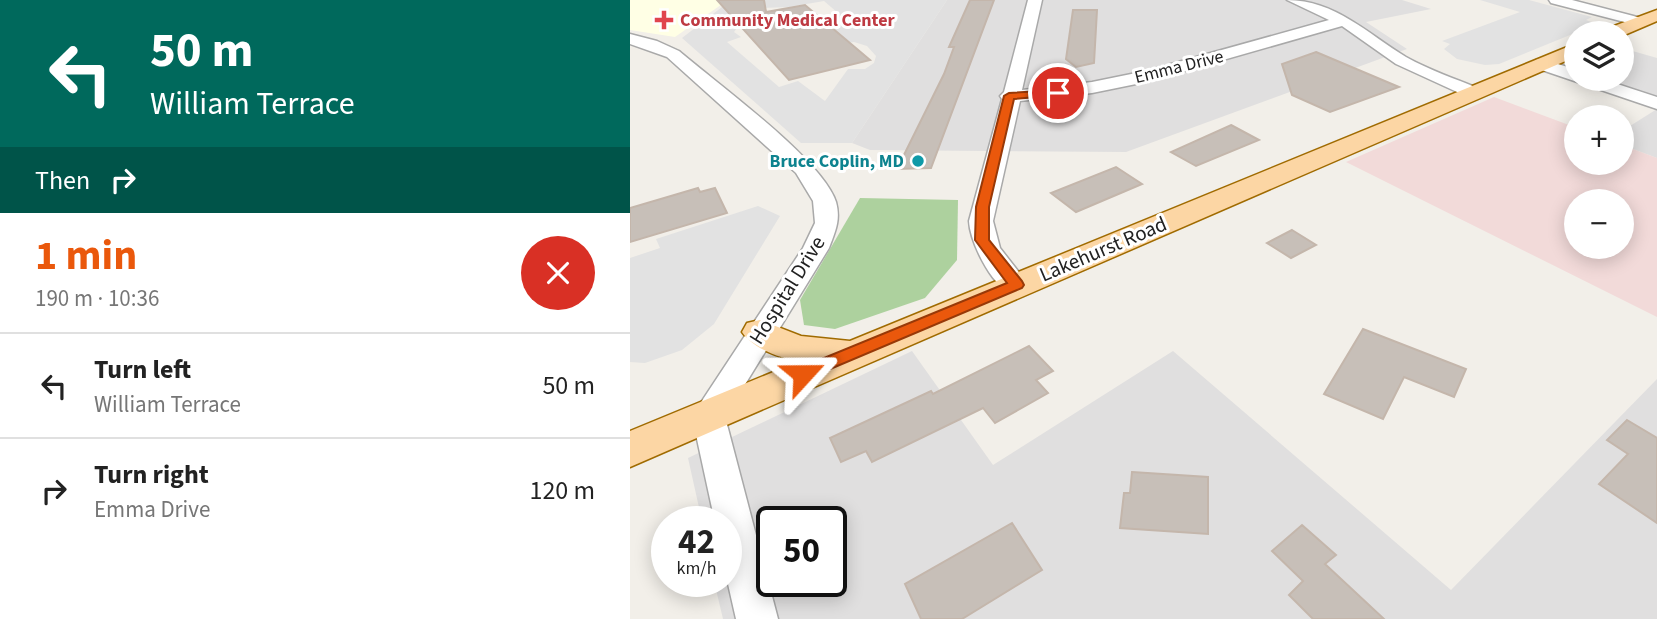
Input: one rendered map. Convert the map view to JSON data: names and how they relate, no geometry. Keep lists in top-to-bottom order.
{
  "streets": {
    "main road": ["Lakehurst Road"],
    "street": ["Emma Drive", "Hospital Drive"]
  },
  "crossings": [
    ["Lakehurst Road", "Hospital Drive"]
  ],
  "places": {
    "health": ["Community Medical Center"],
    "other": ["Bruce Coplin, MD"]
  },
  "page": {
    "turn": ["50 m", "William Terrace"],
    "map_buttons": ["+", "−"],
    "then": "Then",
    "heading": ["1 min", "190 m · 10:36"],
    "list": [
      {
        "name": "Turn left",
        "note": "William Terrace",
        "value": "50 m"
      },
      {
        "name": "Turn right",
        "note": "Emma Drive",
        "value": "120 m"
      }
    ],
    "speed": "42 km/h",
    "limit": "50"
  }
}
